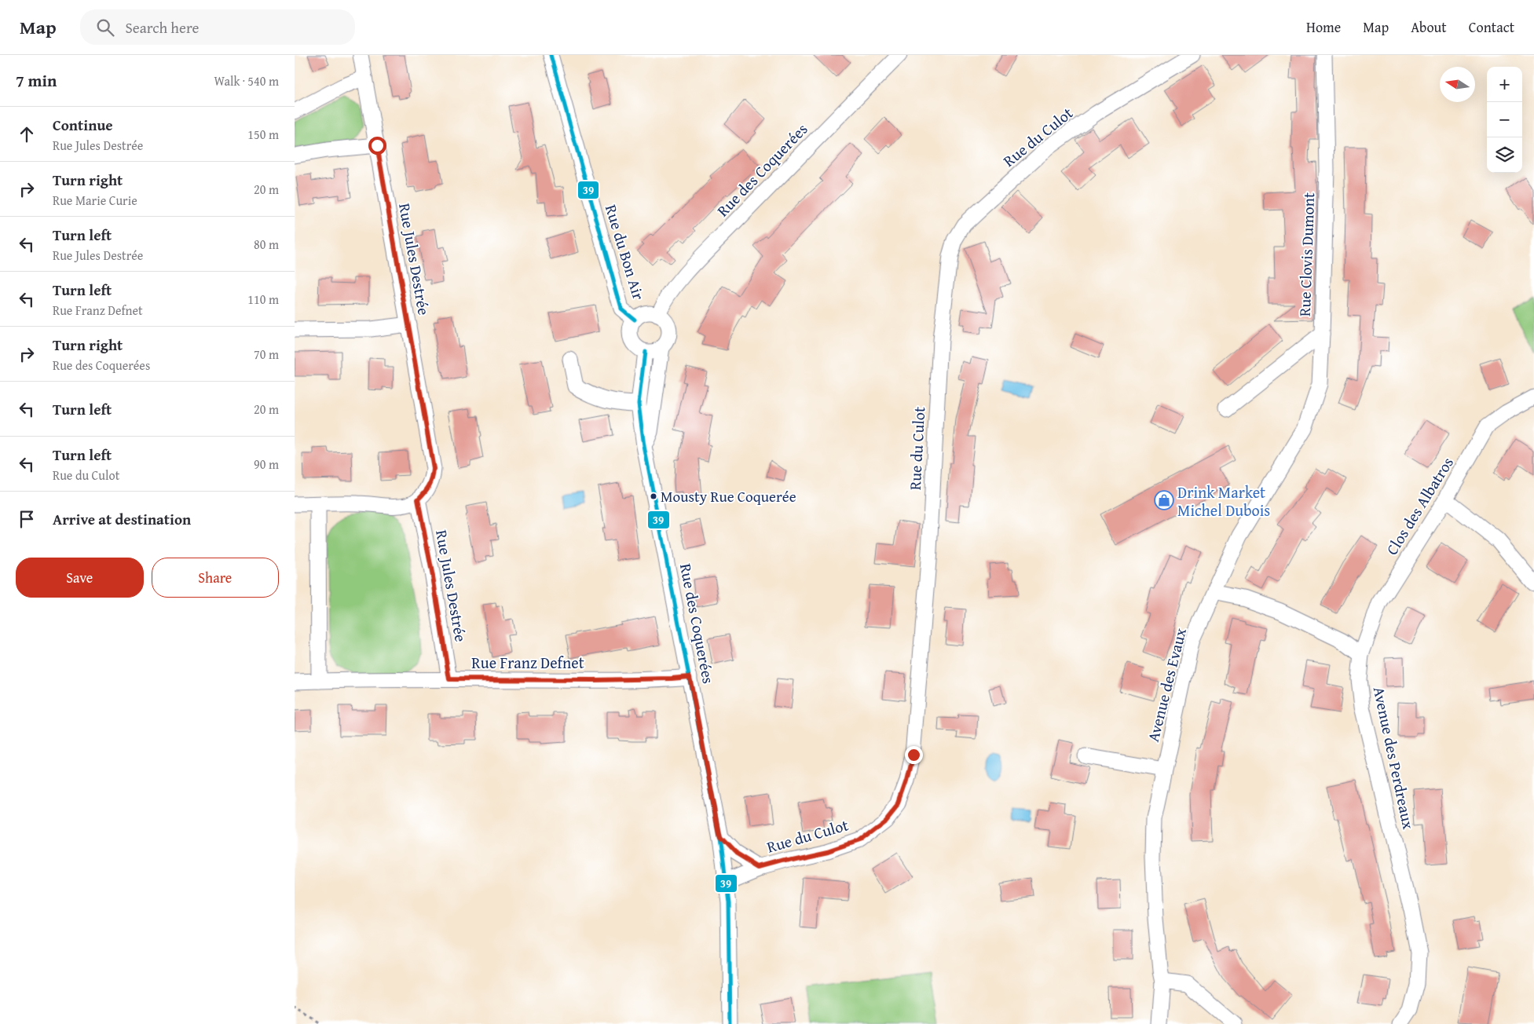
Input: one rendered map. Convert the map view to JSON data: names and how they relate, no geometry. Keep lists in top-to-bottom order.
{
  "streets": {
    "street": [
      "Rue du Culot",
      "Rue des Coquerées",
      "Rue du Bon Air",
      "Rue Clovis Dumont",
      "Rue Jules Destrée",
      "Clos des Albatros",
      "Rue Franz Defnet",
      "Avenue des Evaux",
      "Avenue des Perdreaux"
    ]
  },
  "crossings": [
    ["Rue des Coquerées", "Rue du Bon Air"],
    ["Rue des Coquerées", "Rue Franz Defnet"],
    ["Rue Clovis Dumont", "Avenue des Evaux"],
    ["Rue Jules Destrée", "Rue Franz Defnet"],
    ["Clos des Albatros", "Avenue des Perdreaux"]
  ],
  "places": {
    "other": ["Mousty Rue Coquerée"],
    "shop": ["Drink Market Michel Dubois"]
  },
  "lines": ["transit line 39"],
  "north": "left",
  "page": {
    "header": "Map",
    "search": "Search here",
    "nav": [
      "Home",
      "Map",
      "About",
      "Contact"
    ],
    "heading": ["7 min", "Walk · 540 m"],
    "map_buttons": ["+", "−"],
    "list": [
      ["Continue", "Rue Jules Destrée", "150 m"],
      ["Turn right", "Rue Marie Curie", "20 m"],
      ["Turn left", "Rue Jules Destrée", "80 m"],
      ["Turn left", "Rue Franz Defnet", "110 m"],
      ["Turn right", "Rue des Coquerées", "70 m"],
      ["Turn left", "20 m"],
      ["Turn left", "Rue du Culot", "90 m"],
      "Arrive at destination"
    ],
    "buttons": ["Save", "Share"]
  }
}
